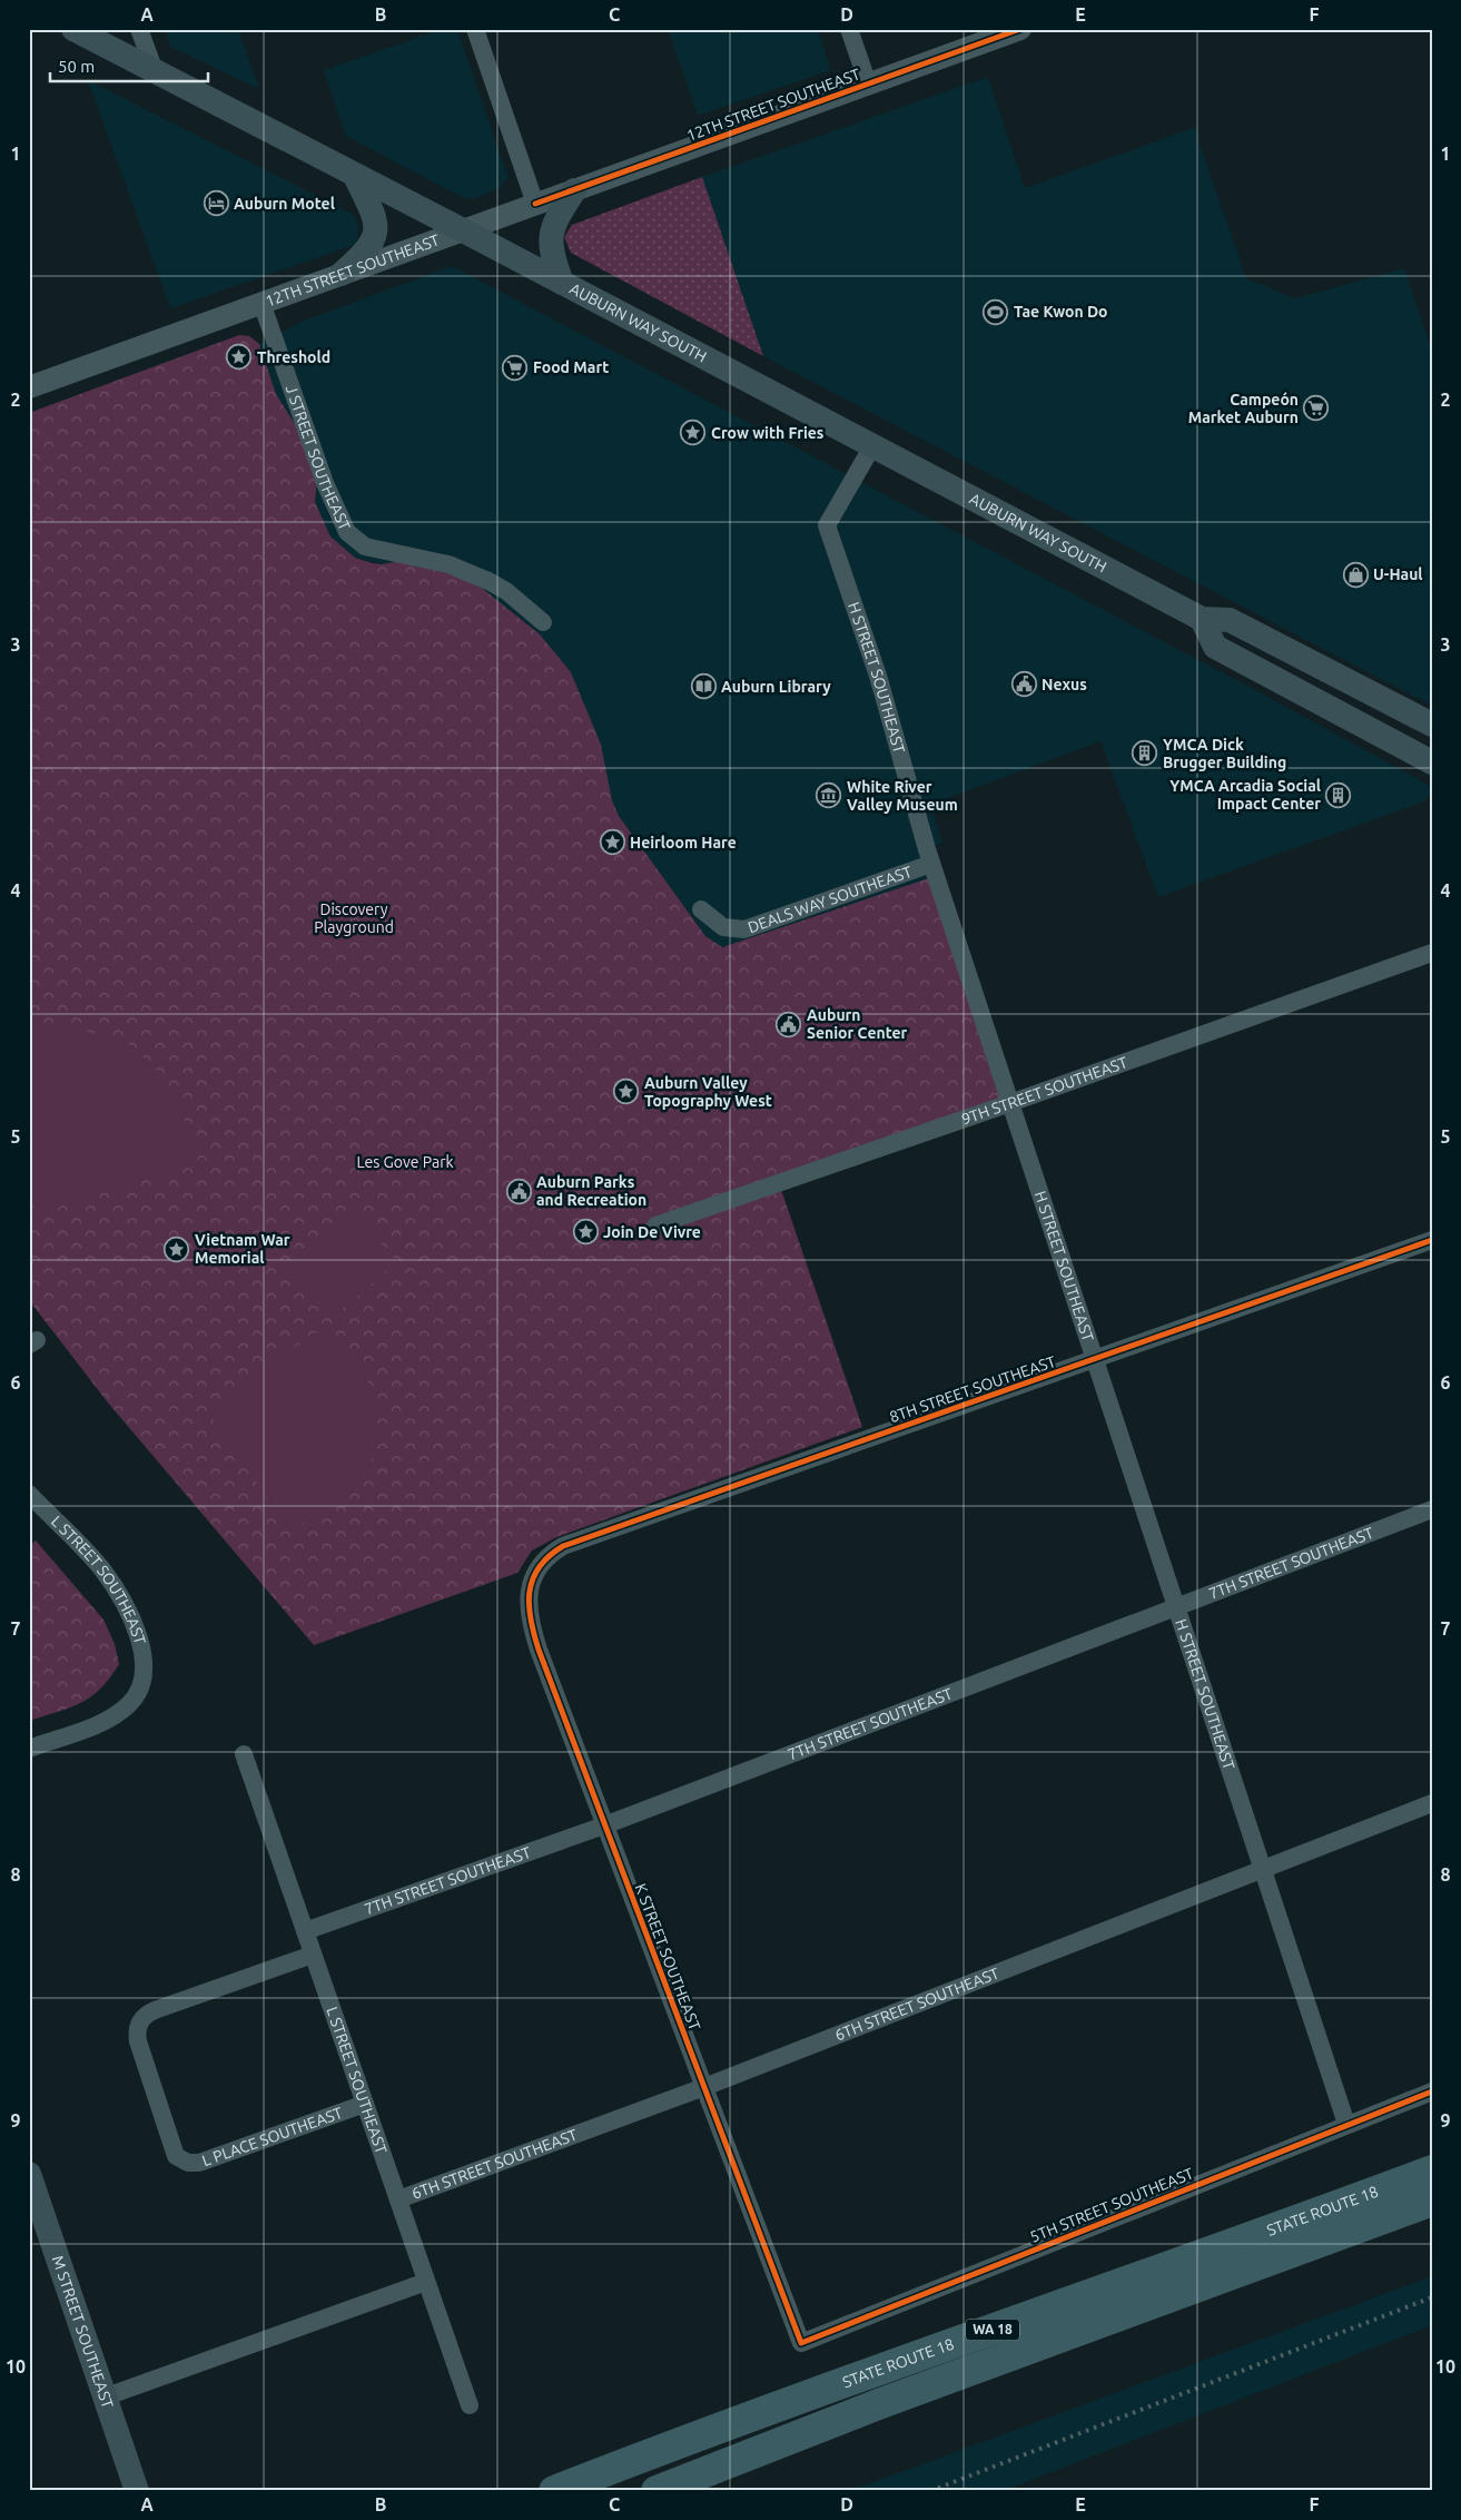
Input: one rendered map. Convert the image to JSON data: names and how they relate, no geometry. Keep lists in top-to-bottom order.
{
  "streets": {
    "highway": ["STATE ROUTE 18", "WA 18"],
    "main road": ["AUBURN WAY SOUTH", "M STREET SOUTHEAST"],
    "street": [
      "12TH STREET SOUTHEAST",
      "J STREET SOUTHEAST",
      "H STREET SOUTHEAST",
      "DEALS WAY SOUTHEAST",
      "9TH STREET SOUTHEAST",
      "8TH STREET SOUTHEAST",
      "7TH STREET SOUTHEAST",
      "L STREET SOUTHEAST",
      "K STREET SOUTHEAST",
      "6TH STREET SOUTHEAST",
      "L PLACE SOUTHEAST",
      "5TH STREET SOUTHEAST"
    ]
  },
  "crossings": [
    ["12TH STREET SOUTHEAST", "AUBURN WAY SOUTH"],
    ["12TH STREET SOUTHEAST", "J STREET SOUTHEAST"],
    ["AUBURN WAY SOUTH", "H STREET SOUTHEAST"],
    ["H STREET SOUTHEAST", "DEALS WAY SOUTHEAST"],
    ["H STREET SOUTHEAST", "9TH STREET SOUTHEAST"],
    ["H STREET SOUTHEAST", "8TH STREET SOUTHEAST"],
    ["H STREET SOUTHEAST", "7TH STREET SOUTHEAST"],
    ["H STREET SOUTHEAST", "6TH STREET SOUTHEAST"],
    ["H STREET SOUTHEAST", "5TH STREET SOUTHEAST"],
    ["8TH STREET SOUTHEAST", "K STREET SOUTHEAST"],
    ["7TH STREET SOUTHEAST", "L STREET SOUTHEAST"],
    ["7TH STREET SOUTHEAST", "K STREET SOUTHEAST"],
    ["L STREET SOUTHEAST", "6TH STREET SOUTHEAST"],
    ["L STREET SOUTHEAST", "L PLACE SOUTHEAST"],
    ["K STREET SOUTHEAST", "6TH STREET SOUTHEAST"],
    ["K STREET SOUTHEAST", "5TH STREET SOUTHEAST"]
  ],
  "parks": ["Discovery Playground", "Les Gove Park"],
  "places": {
    "hotel": ["Auburn Motel"],
    "sports": ["Tae Kwon Do"],
    "place": [
      "Threshold",
      "Crow with Fries",
      "Heirloom Hare",
      "Auburn Valley Topography West",
      "Join De Vivre",
      "Vietnam War Memorial"
    ],
    "supermarket": ["Food Mart", "Campeón Market Auburn"],
    "shop": ["U-Haul"],
    "public building": ["Nexus", "Auburn Senior Center", "Auburn Parks and Recreation"],
    "library": ["Auburn Library"],
    "building": ["YMCA Dick Brugger Building", "YMCA Arcadia Social Impact Center"],
    "museum": ["White River Valley Museum"]
  },
  "scale_bar": "50 m",
  "grid": {
    "columns": [
      "A",
      "B",
      "C",
      "D",
      "E",
      "F"
    ],
    "rows": [
      "1",
      "2",
      "3",
      "4",
      "5",
      "6",
      "7",
      "8",
      "9",
      "10"
    ]
  }
}
